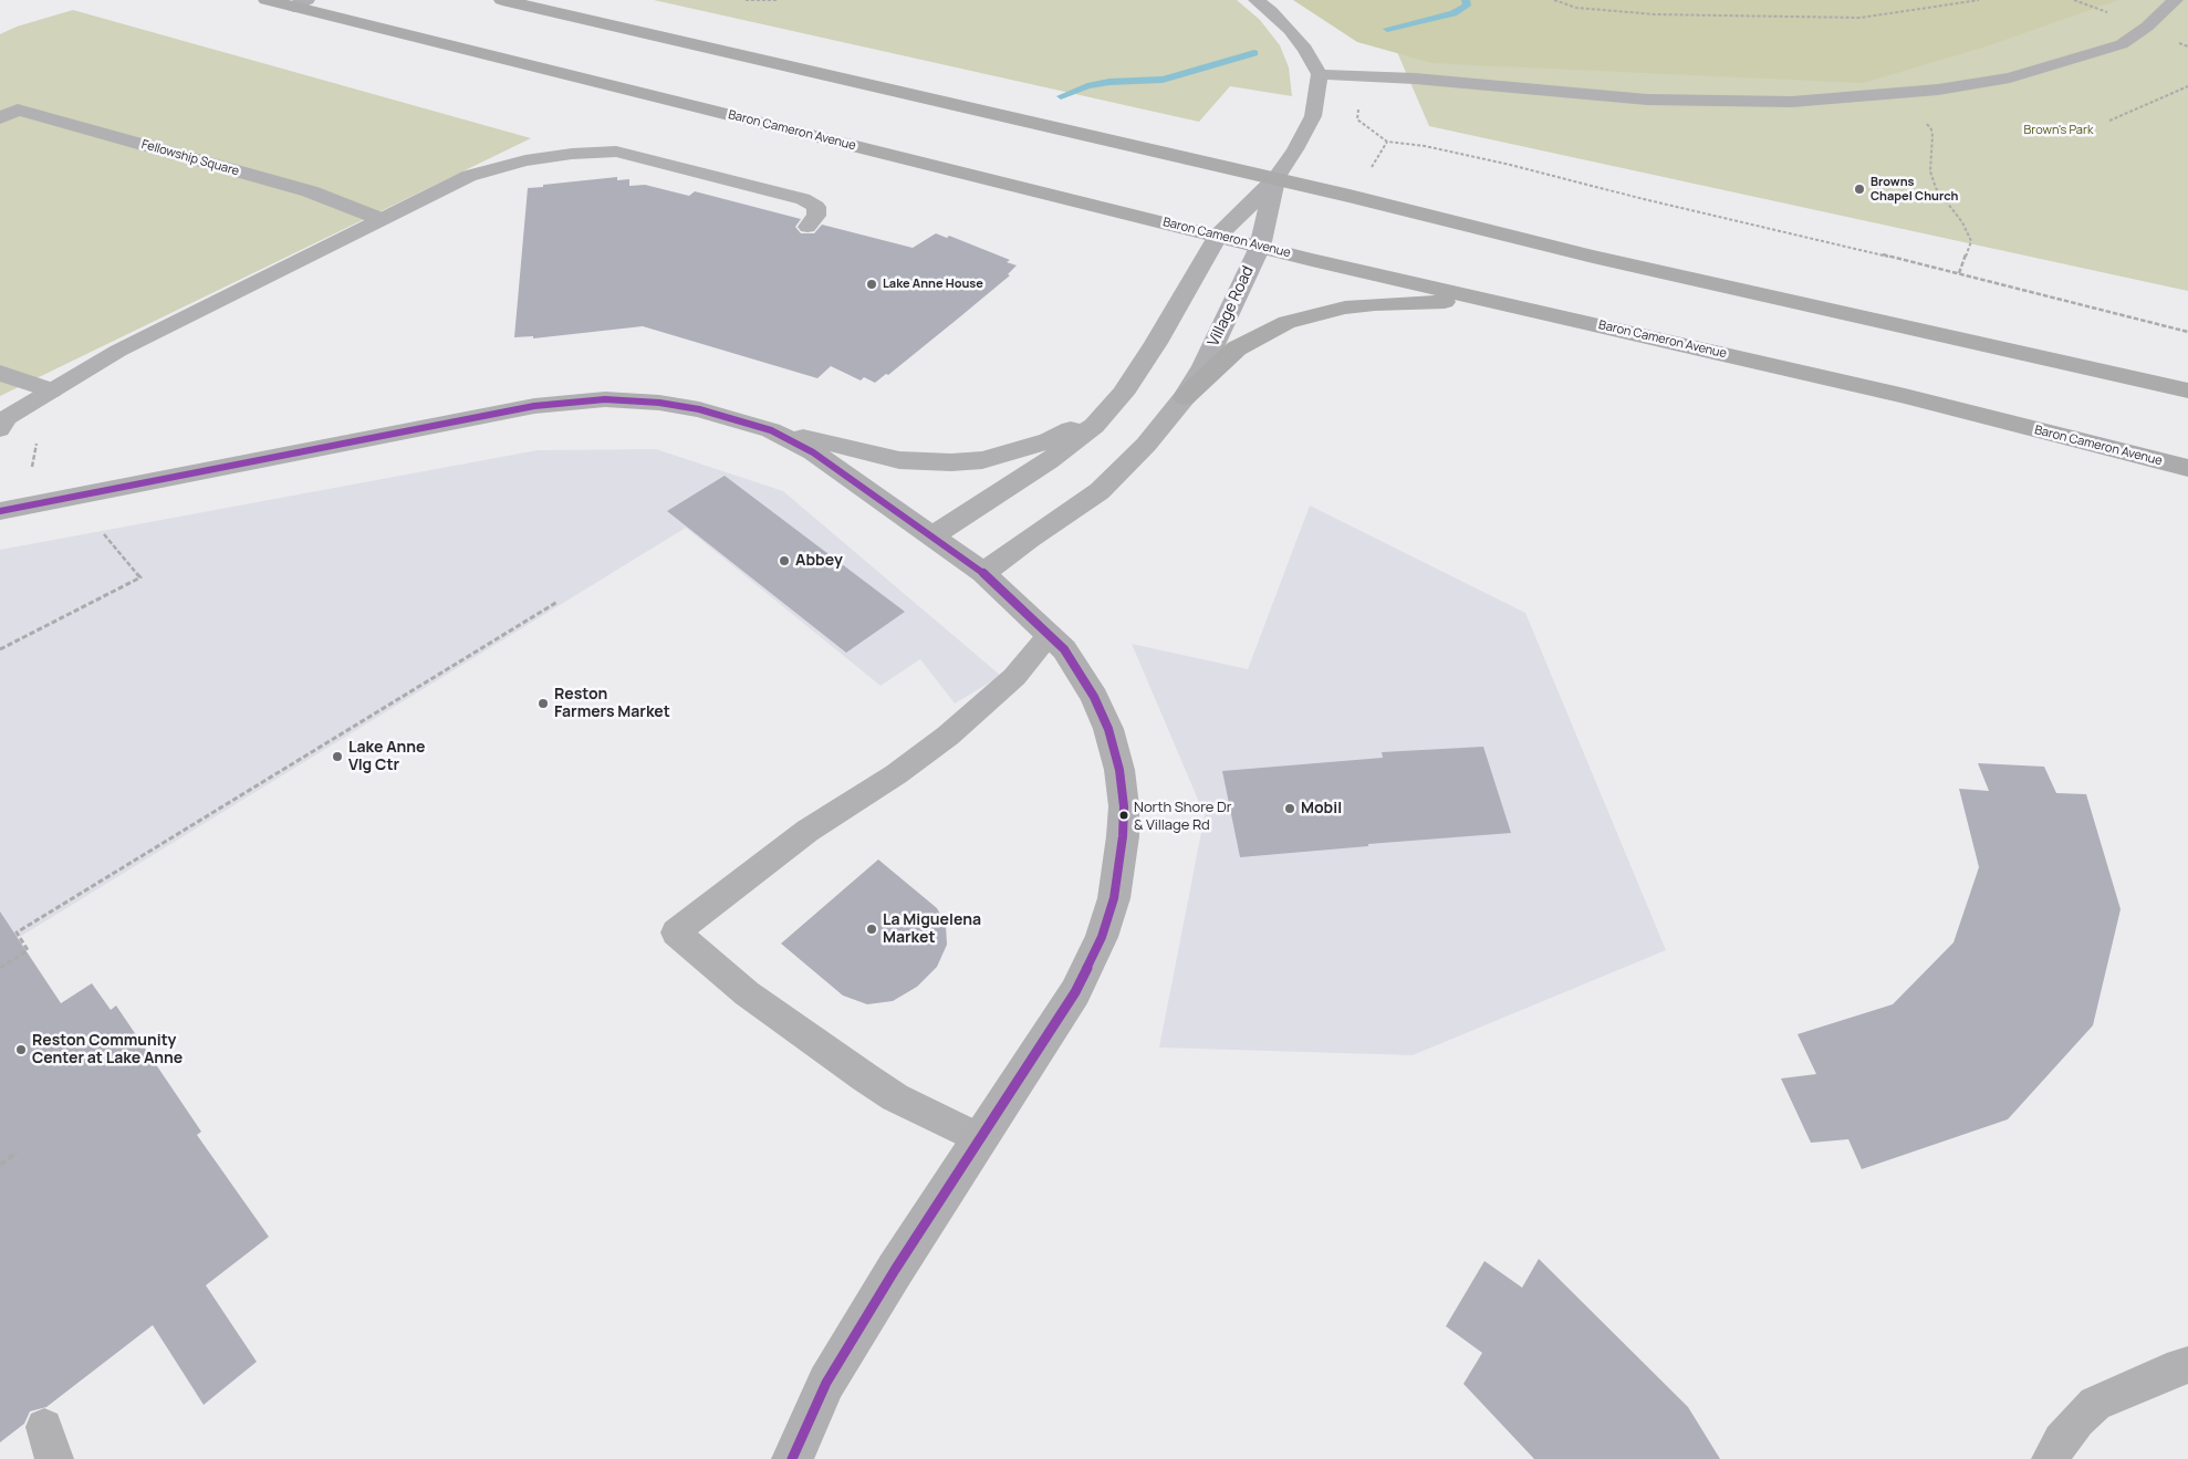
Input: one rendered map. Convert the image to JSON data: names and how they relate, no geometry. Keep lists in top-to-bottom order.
{
  "streets": {
    "main road": ["Baron Cameron Avenue"],
    "street": ["Fellowship Square", "Village Road"]
  },
  "crossings": [
    ["Baron Cameron Avenue", "Village Road"]
  ],
  "parks": ["Brown's Park"],
  "places": [
    "Browns Chapel Church",
    "Lake Anne House",
    "Abbey",
    "Reston Farmers Market",
    "Lake Anne Vlg Ctr",
    "Mobil",
    "North Shore Dr & Village Rd",
    "La Miguelena Market",
    "Reston Community Center at Lake Anne"
  ]
}
